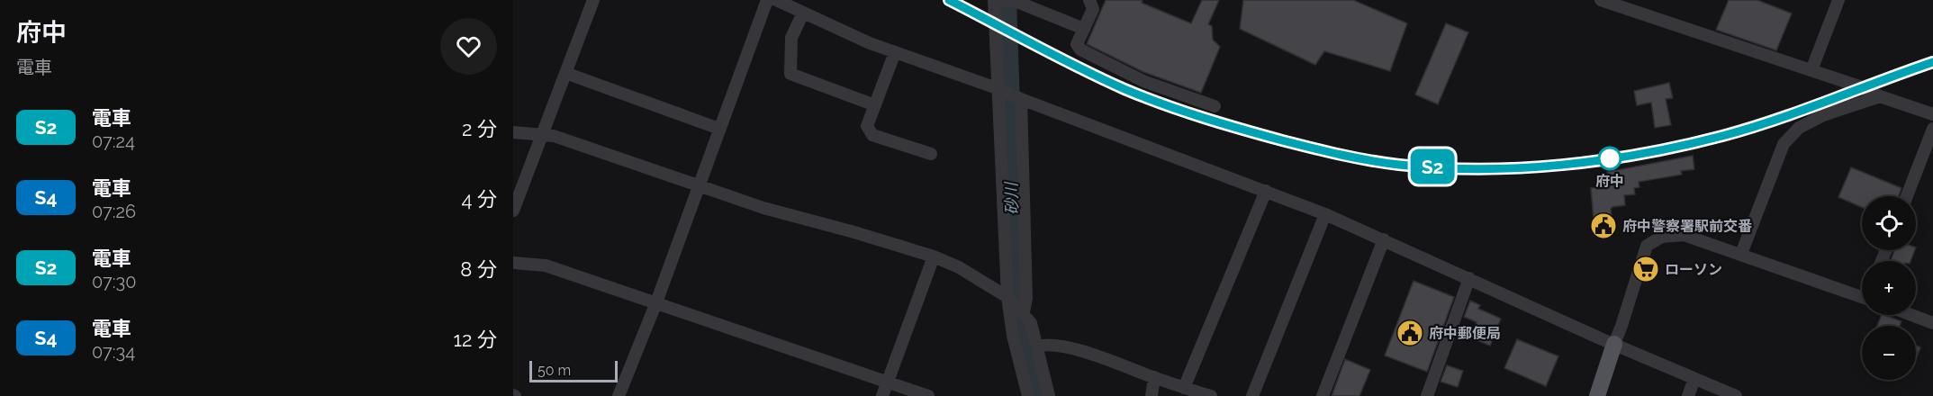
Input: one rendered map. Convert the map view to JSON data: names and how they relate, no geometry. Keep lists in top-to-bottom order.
{
  "water": ["砂川"],
  "places": {
    "other": ["府中"],
    "public building": ["府中警察署駅前交番", "府中郵便局"],
    "supermarket": ["ローソン"]
  },
  "scale_bar": "50 m",
  "page": {
    "heading": ["府中", "電車"],
    "on_map": "S2",
    "list": [
      {
        "mark": "S2",
        "name": "電車",
        "note": "07:24",
        "value": "2 分"
      },
      {
        "mark": "S4",
        "name": "電車",
        "note": "07:26",
        "value": "4 分"
      },
      {
        "mark": "S2",
        "name": "電車",
        "note": "07:30",
        "value": "8 分"
      },
      {
        "mark": "S4",
        "name": "電車",
        "note": "07:34",
        "value": "12 分"
      }
    ],
    "map_buttons": ["+", "−"],
    "scale": "50 m"
  }
}
